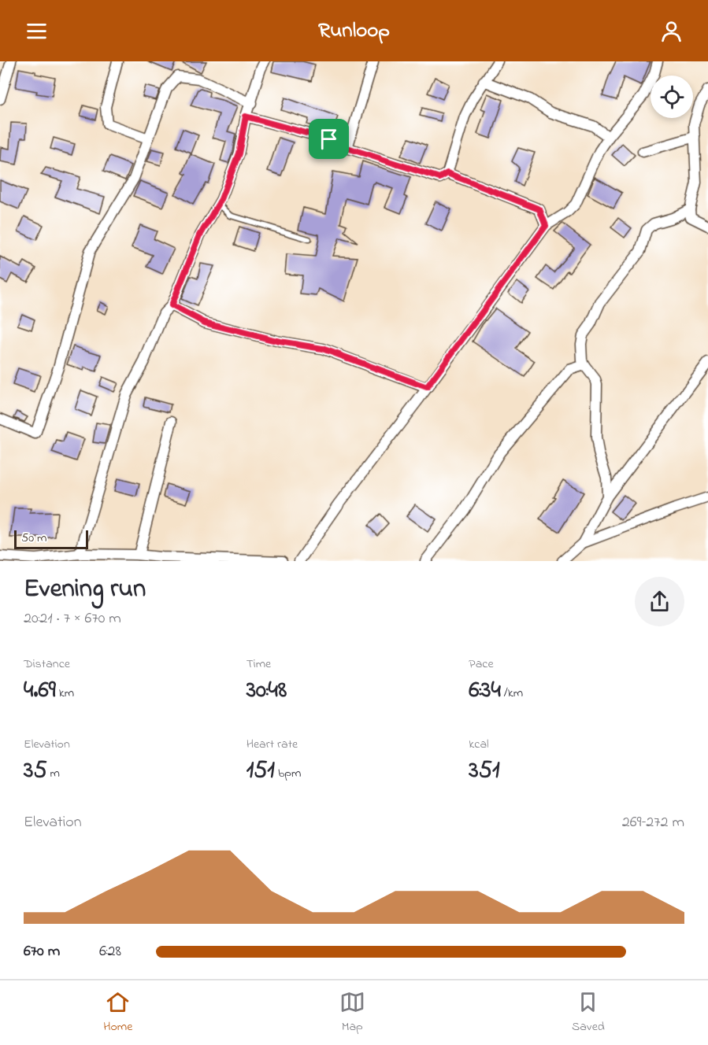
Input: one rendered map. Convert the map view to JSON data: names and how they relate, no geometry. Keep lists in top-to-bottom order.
{
  "scale_bar": "50 m",
  "page": {
    "header": "Runloop",
    "scale": "50 m",
    "heading": ["Evening run", "20:21 · 7 × 670 m"],
    "stats": [
      ["Distance", "4.69 km"],
      ["Time", "30:48"],
      ["Pace", "6:34 /km"],
      ["Elevation", "35 m"],
      ["Heart rate", "151 bpm"],
      ["kcal", "351"]
    ],
    "chart": ["Elevation", "269–272 m"],
    "list": [
      {
        "name": "670 m",
        "note": "6:28"
      }
    ],
    "tabs": ["Home", "Map", "Saved"]
  }
}
